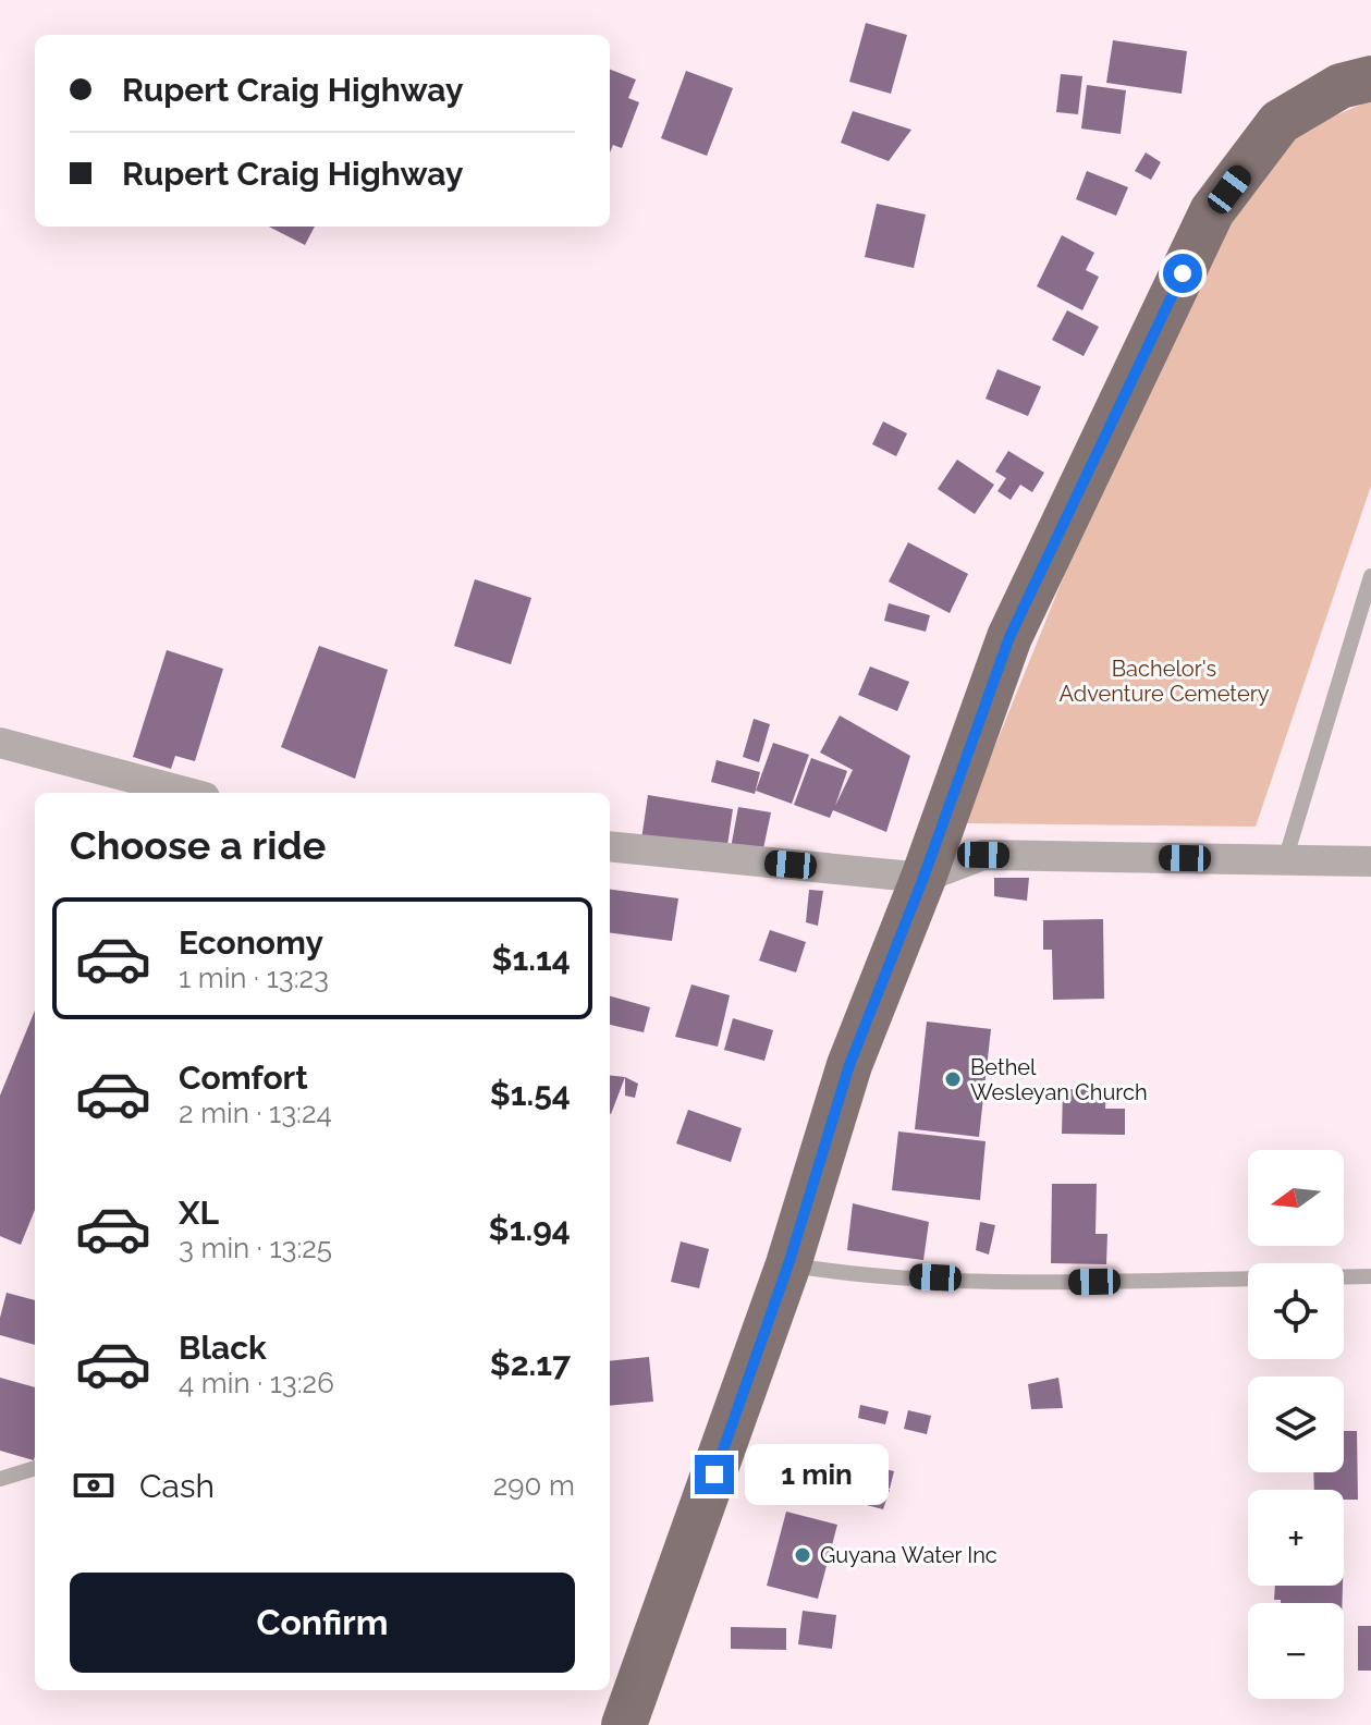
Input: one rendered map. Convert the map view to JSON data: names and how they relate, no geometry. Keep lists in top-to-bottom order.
{
  "parks": ["Bachelor's Adventure Cemetery"],
  "places": ["Bethel Wesleyan Church", "Guyana Water Inc"],
  "north": "left",
  "page": {
    "banner": ["Rupert Craig Highway", "Rupert Craig Highway"],
    "heading": "Choose a ride",
    "list": [
      {
        "name": "Economy",
        "note": "1 min · 13:23",
        "value": "$1.14"
      },
      {
        "name": "Comfort",
        "note": "2 min · 13:24",
        "value": "$1.54"
      },
      {
        "name": "XL",
        "note": "3 min · 13:25",
        "value": "$1.94"
      },
      {
        "name": "Black",
        "note": "4 min · 13:26",
        "value": "$2.17"
      }
    ],
    "map_buttons": ["+", "−"],
    "pay": ["Cash", "290 m"],
    "bubble": "1 min",
    "buttons": "Confirm"
  }
}
